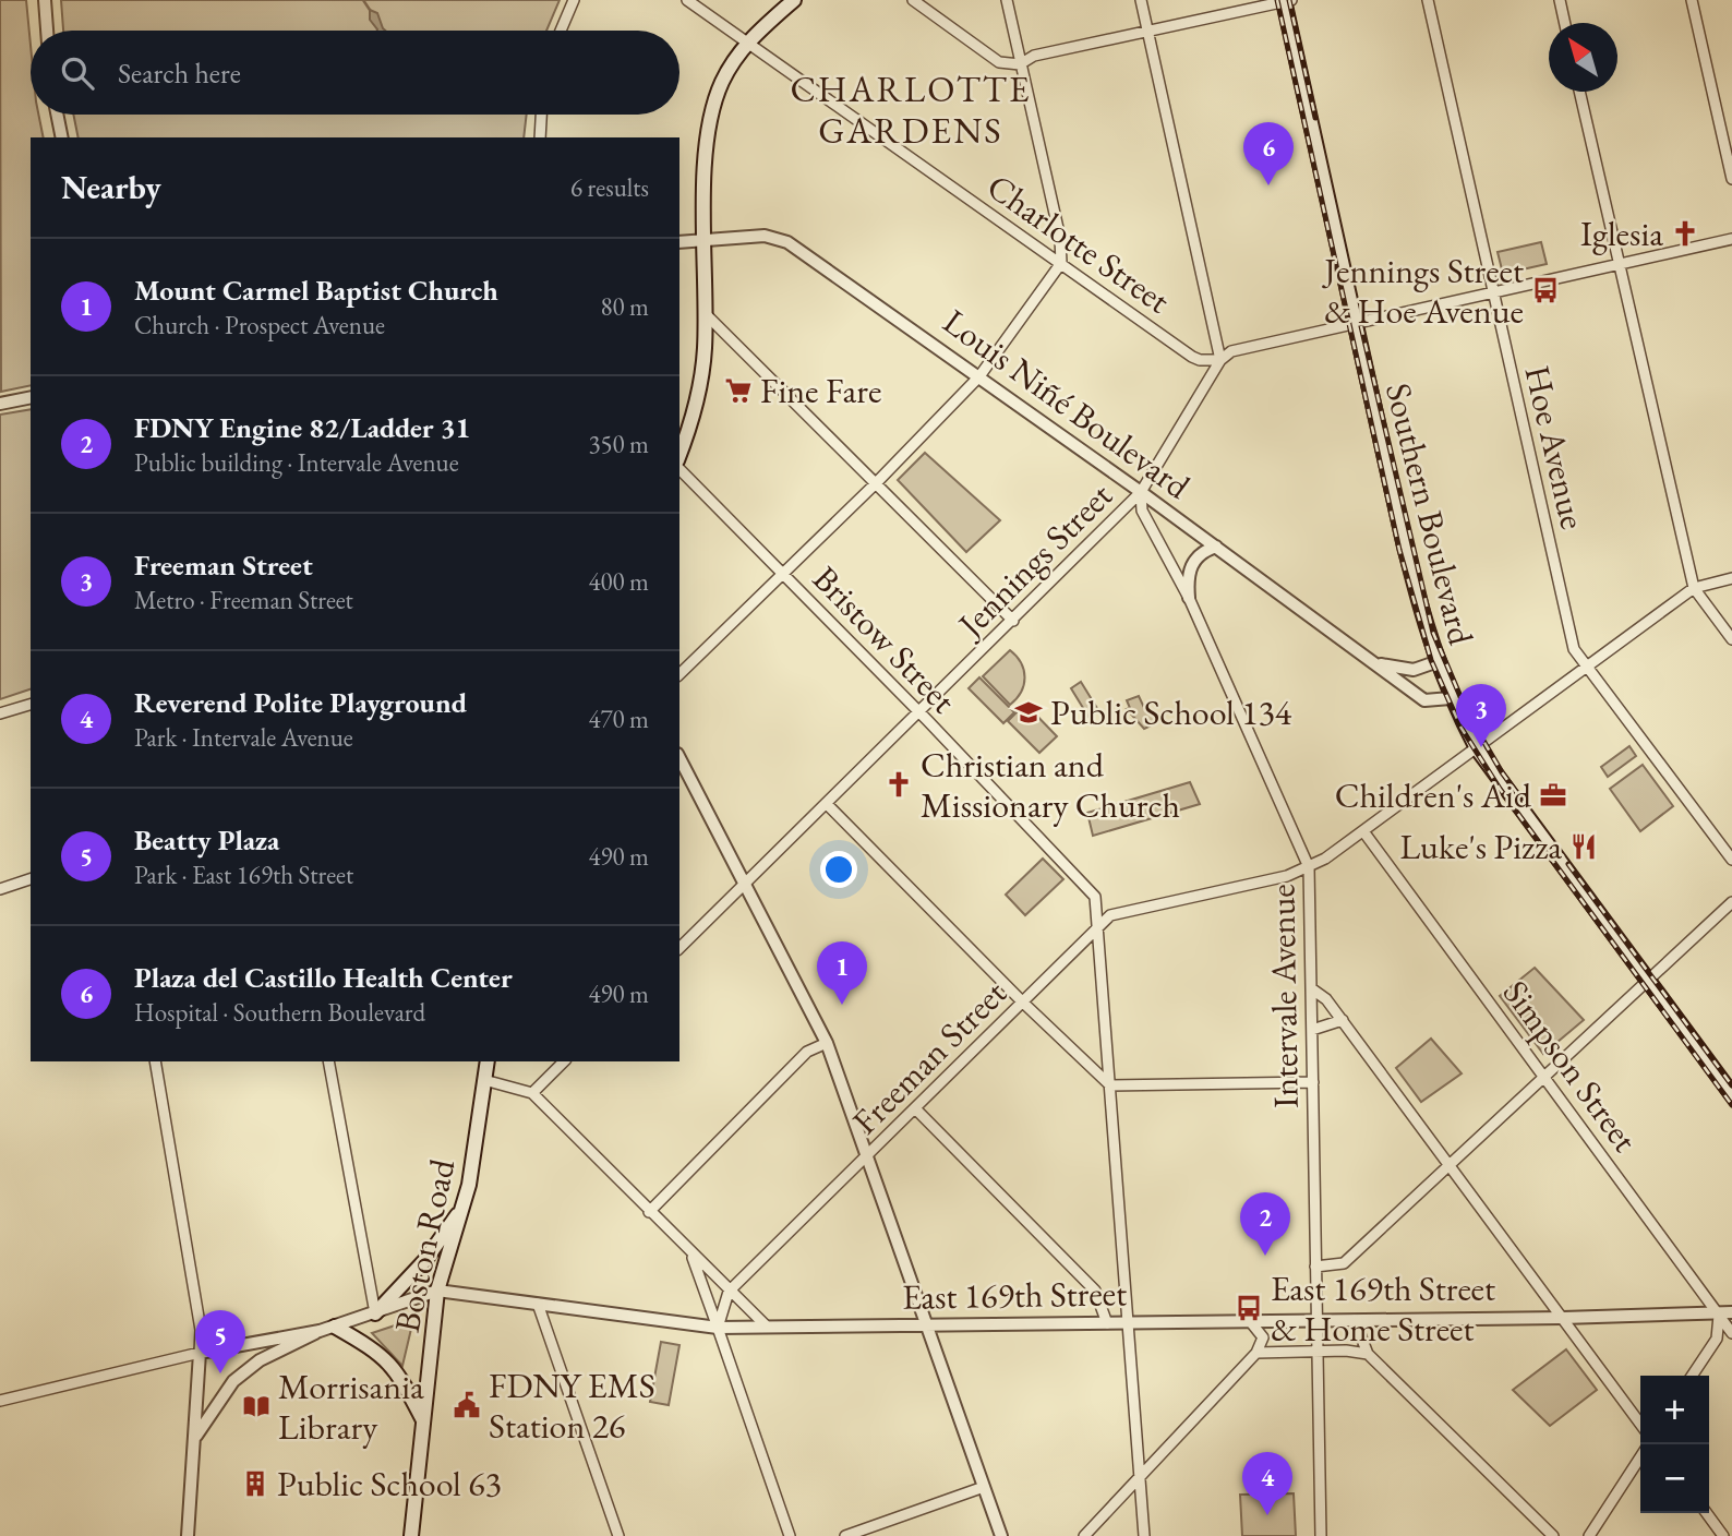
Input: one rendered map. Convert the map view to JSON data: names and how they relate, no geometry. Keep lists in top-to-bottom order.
{
  "streets": {
    "main road": ["Southern Boulevard", "Boston Road"],
    "street": [
      "Charlotte Street",
      "Louis Niñé Boulevard",
      "Hoe Avenue",
      "Jennings Street",
      "Bristow Street",
      "Intervale Avenue",
      "Freeman Street",
      "Simpson Street",
      "East 169th Street"
    ]
  },
  "crossings": [
    ["Charlotte Street", "Jennings Street"],
    ["Louis Niñé Boulevard", "Southern Boulevard"],
    ["Louis Niñé Boulevard", "Jennings Street"],
    ["Louis Niñé Boulevard", "Intervale Avenue"],
    ["Hoe Avenue", "Freeman Street"],
    ["Southern Boulevard", "Freeman Street"],
    ["Jennings Street", "Bristow Street"],
    ["Jennings Street", "Intervale Avenue"],
    ["Bristow Street", "Freeman Street"],
    ["Bristow Street", "East 169th Street"],
    ["Intervale Avenue", "Freeman Street"],
    ["Intervale Avenue", "East 169th Street"],
    ["Freeman Street", "Simpson Street"],
    ["Simpson Street", "East 169th Street"],
    ["Boston Road", "East 169th Street"]
  ],
  "districts": ["CHARLOTTE GARDENS"],
  "places": {
    "church": ["Iglesia", "Christian and Missionary Church"],
    "bus stop": ["Jennings Street & Hoe Avenue", "East 169th Street & Home Street"],
    "supermarket": ["Fine Fare"],
    "school or university": ["Public School 134"],
    "office": ["Children's Aid"],
    "restaurant": ["Luke's Pizza"],
    "public building": ["FDNY EMS Station 26"],
    "library": ["Morrisania Library"],
    "building": ["Public School 63"]
  },
  "north": "top left",
  "page": {
    "search": "Search here",
    "pins": [
      "6",
      "3",
      "1",
      "2",
      "5",
      "4"
    ],
    "heading": ["Nearby", "6 results"],
    "list": [
      {
        "mark": "1",
        "name": "Mount Carmel Baptist Church",
        "note": "Church · Prospect Avenue",
        "value": "80 m"
      },
      {
        "mark": "2",
        "name": "FDNY Engine 82/Ladder 31",
        "note": "Public building · Intervale Avenue",
        "value": "350 m"
      },
      {
        "mark": "3",
        "name": "Freeman Street",
        "note": "Metro · Freeman Street",
        "value": "400 m"
      },
      {
        "mark": "4",
        "name": "Reverend Polite Playground",
        "note": "Park · Intervale Avenue",
        "value": "470 m"
      },
      {
        "mark": "5",
        "name": "Beatty Plaza",
        "note": "Park · East 169th Street",
        "value": "490 m"
      },
      {
        "mark": "6",
        "name": "Plaza del Castillo Health Center",
        "note": "Hospital · Southern Boulevard",
        "value": "490 m"
      }
    ],
    "map_buttons": ["+", "−"]
  }
}
